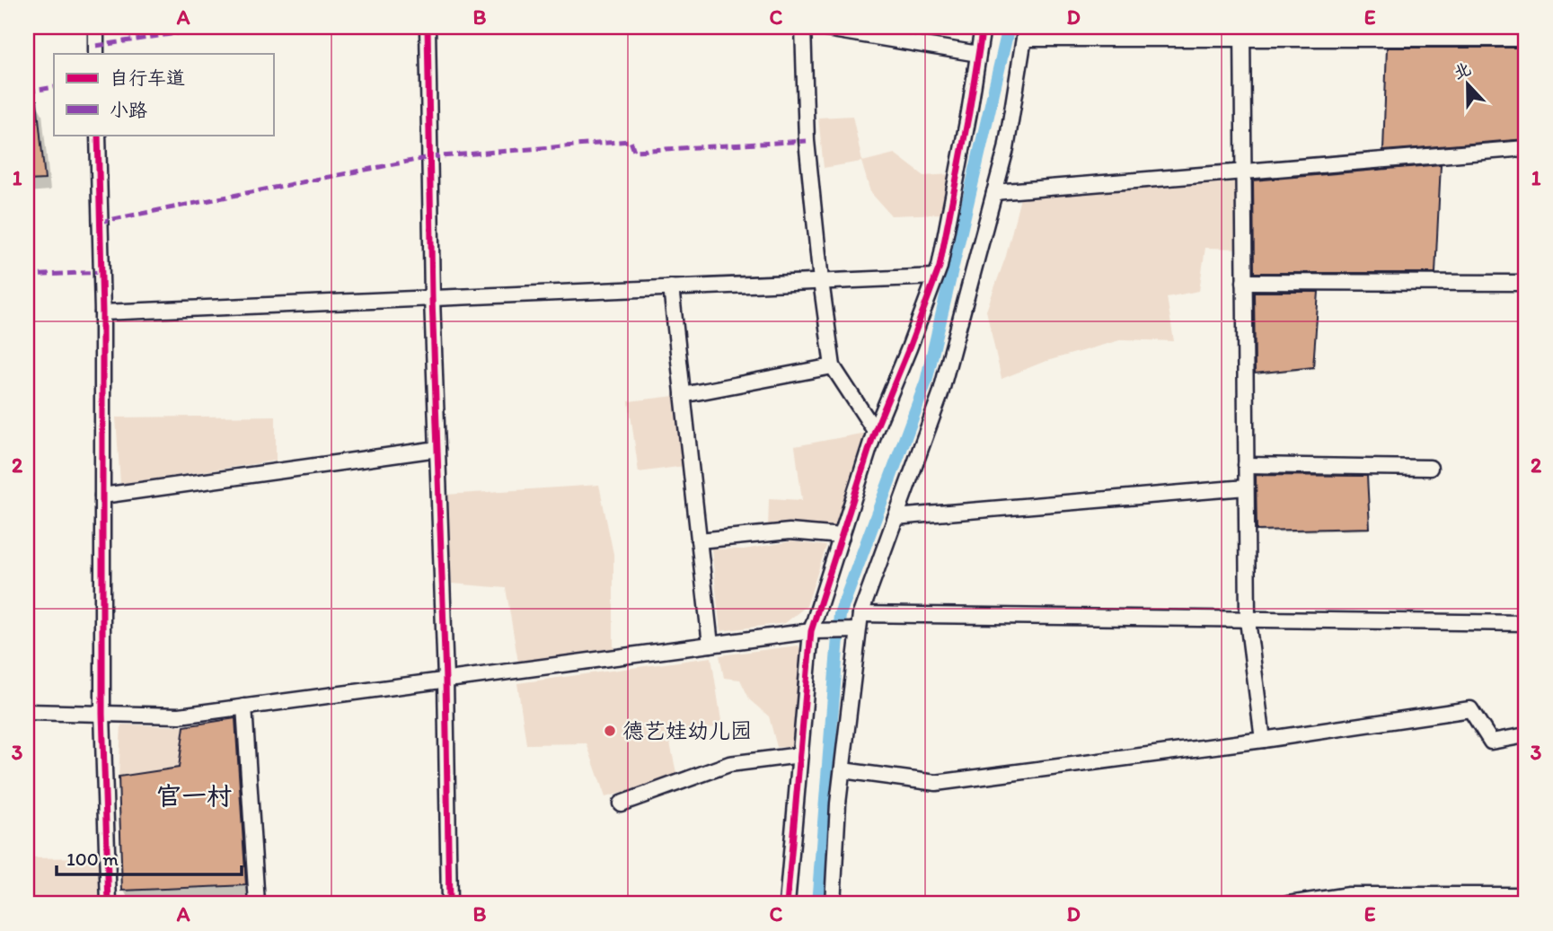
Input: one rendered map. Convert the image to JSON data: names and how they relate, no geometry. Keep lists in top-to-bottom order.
{
  "districts": ["官一村"],
  "places": ["德艺娃幼儿园"],
  "legend": ["自行车道", "小路"],
  "scale_bar": "100 m",
  "north": "top",
  "grid": {
    "columns": [
      "A",
      "B",
      "C",
      "D",
      "E"
    ],
    "rows": ["1", "2", "3"]
  }
}
